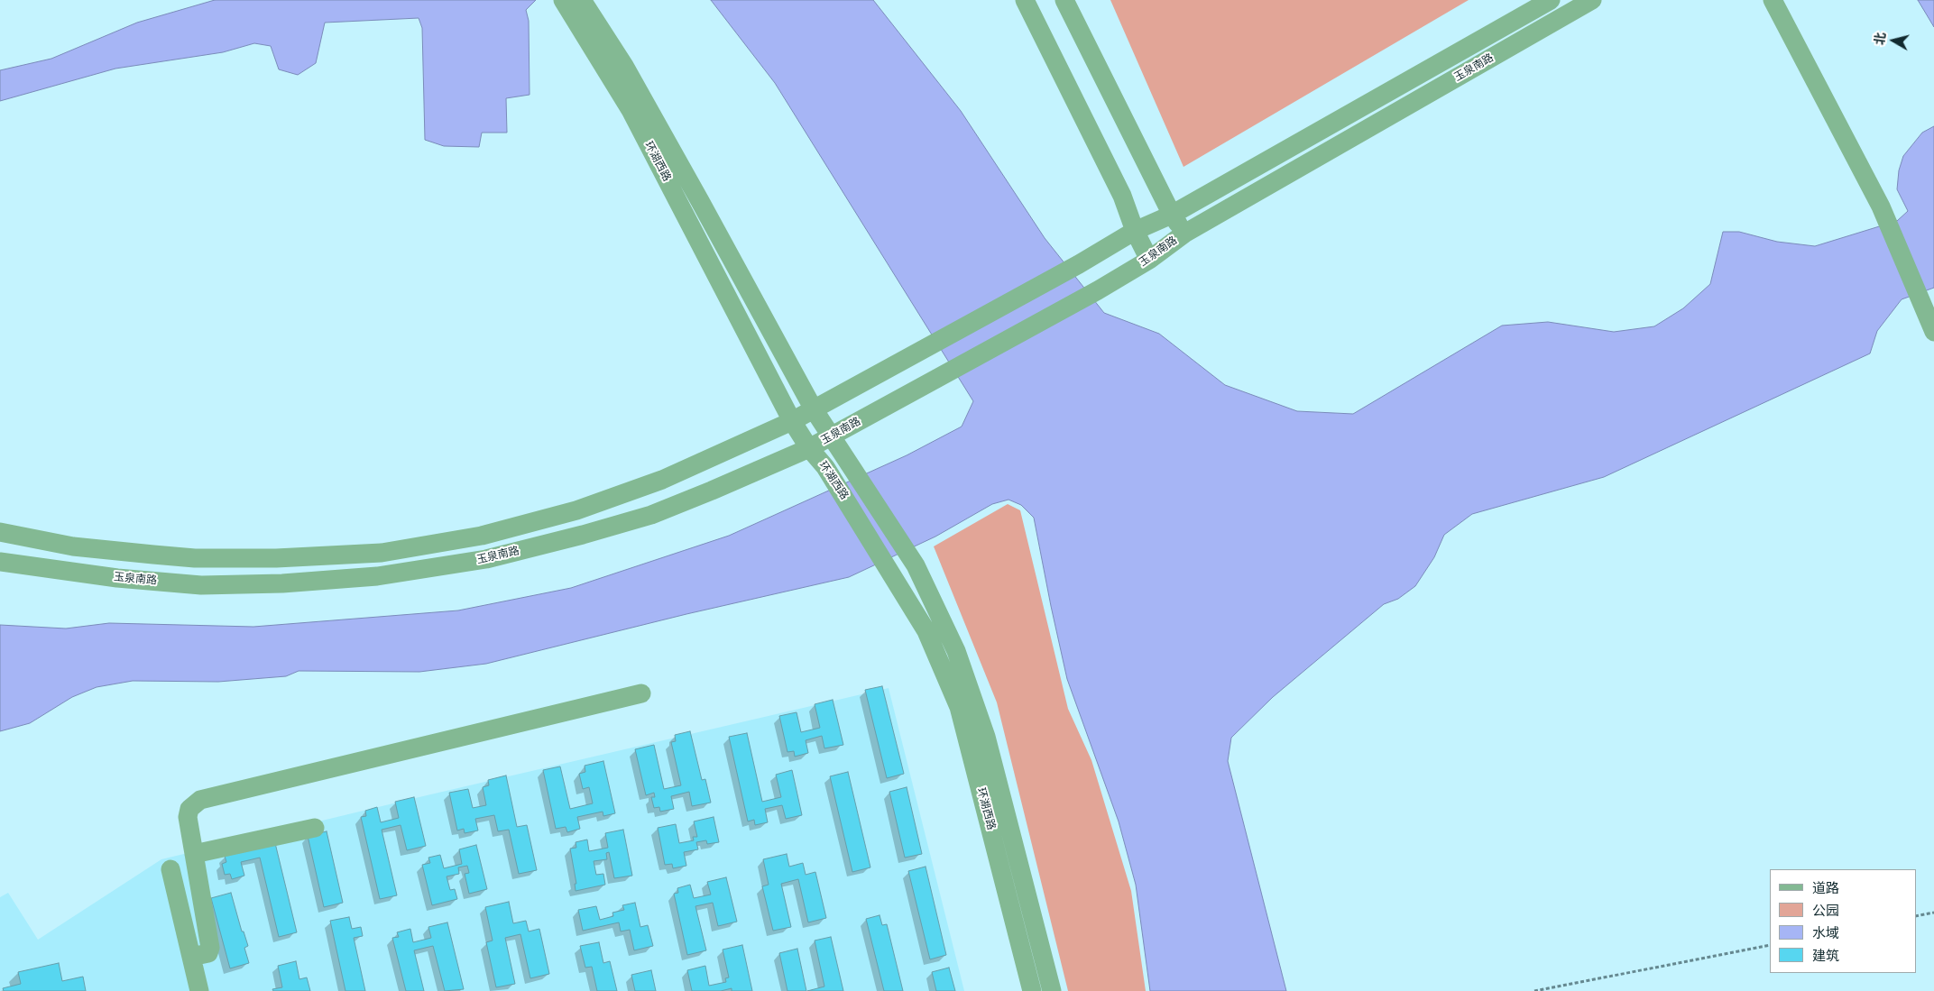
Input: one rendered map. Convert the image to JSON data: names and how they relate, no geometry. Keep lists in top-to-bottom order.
{
  "streets": {
    "street": ["玉泉南路", "环湖西路"]
  },
  "crossings": [
    ["玉泉南路", "环湖西路"]
  ],
  "legend": [
    "道路",
    "公园",
    "水域",
    "建筑"
  ],
  "north": "left"
}
